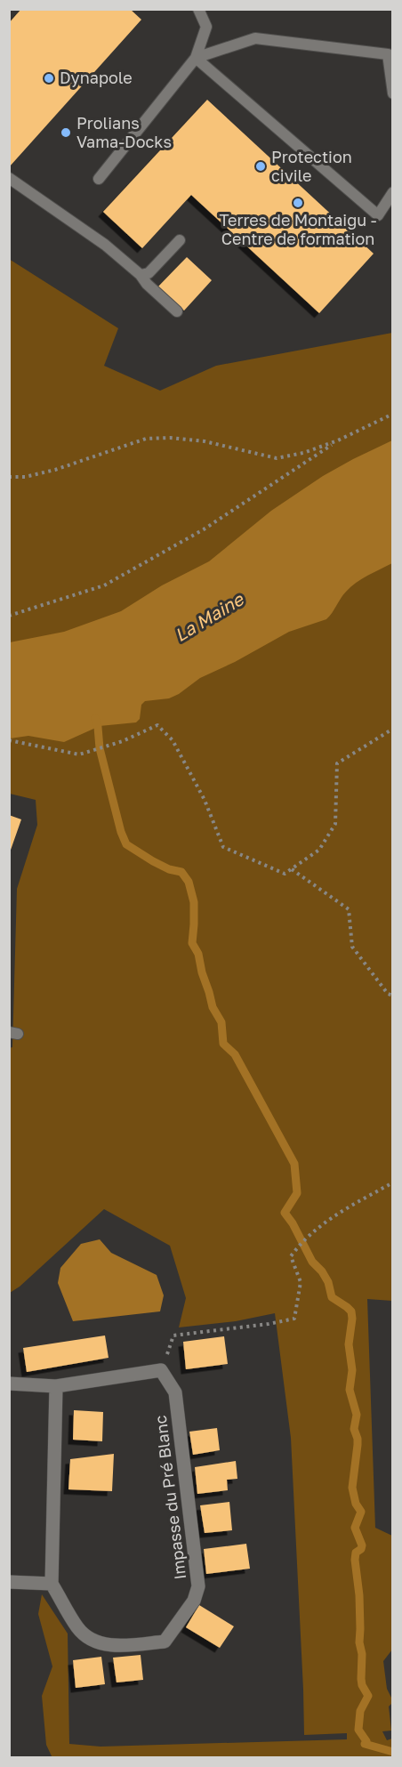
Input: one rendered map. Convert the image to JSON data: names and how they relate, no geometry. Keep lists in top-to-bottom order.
{
  "streets": {
    "street": ["Impasse du Pré Blanc"]
  },
  "water": ["La Maine"],
  "places": [
    "Dynapole",
    "Prolians Vama-Docks",
    "Protection civile",
    "Terres de Montaigu - Centre de formation"
  ]
}
